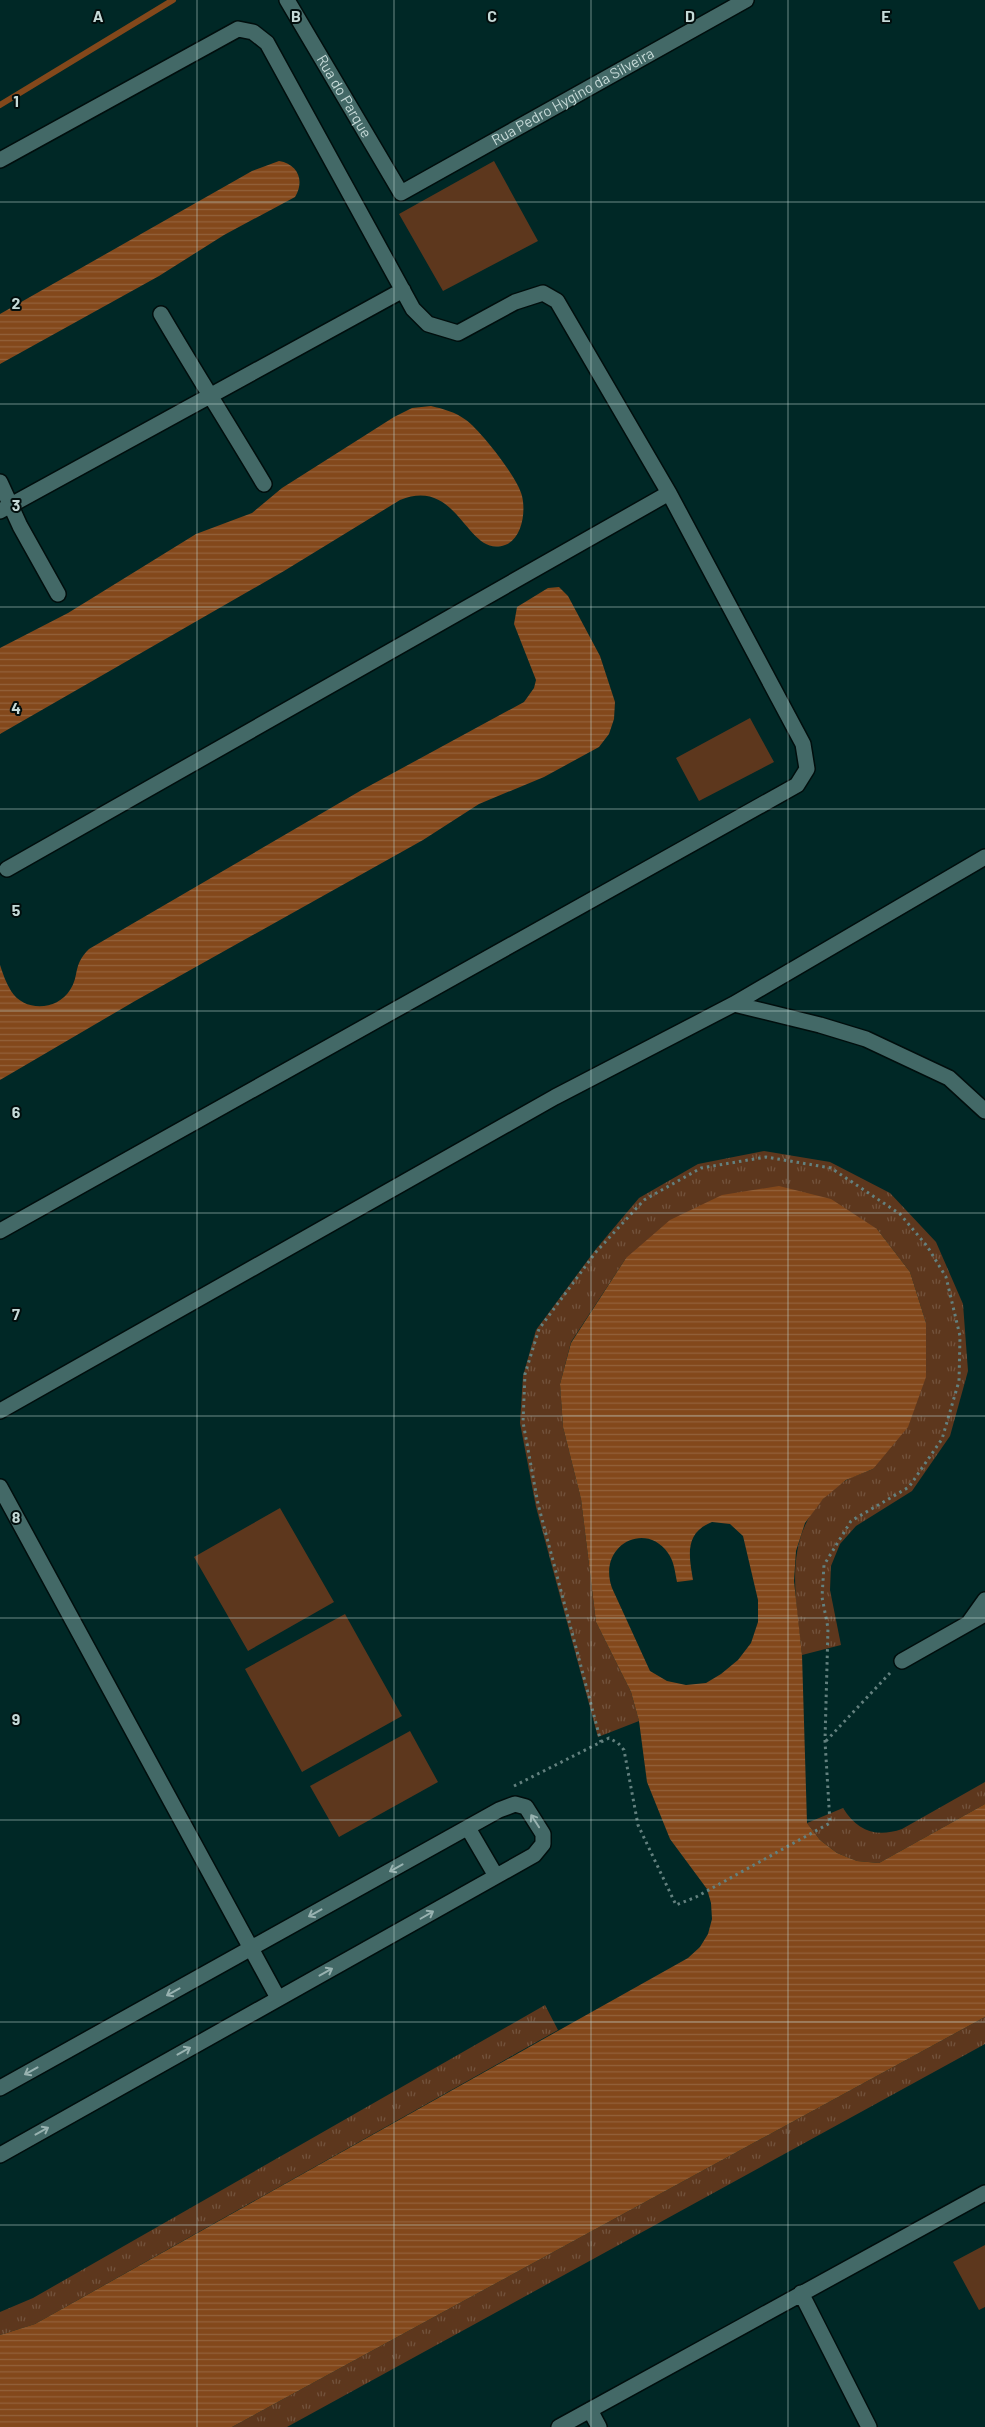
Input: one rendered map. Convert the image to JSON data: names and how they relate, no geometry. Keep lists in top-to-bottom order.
{
  "streets": {
    "street": ["Rua do Parque", "Rua Pedro Hygino da Silveira"]
  },
  "crossings": [
    ["Rua do Parque", "Rua Pedro Hygino da Silveira"]
  ],
  "grid": {
    "columns": [
      "A",
      "B",
      "C",
      "D",
      "E"
    ],
    "rows": [
      "1",
      "2",
      "3",
      "4",
      "5",
      "6",
      "7",
      "8",
      "9"
    ]
  }
}
